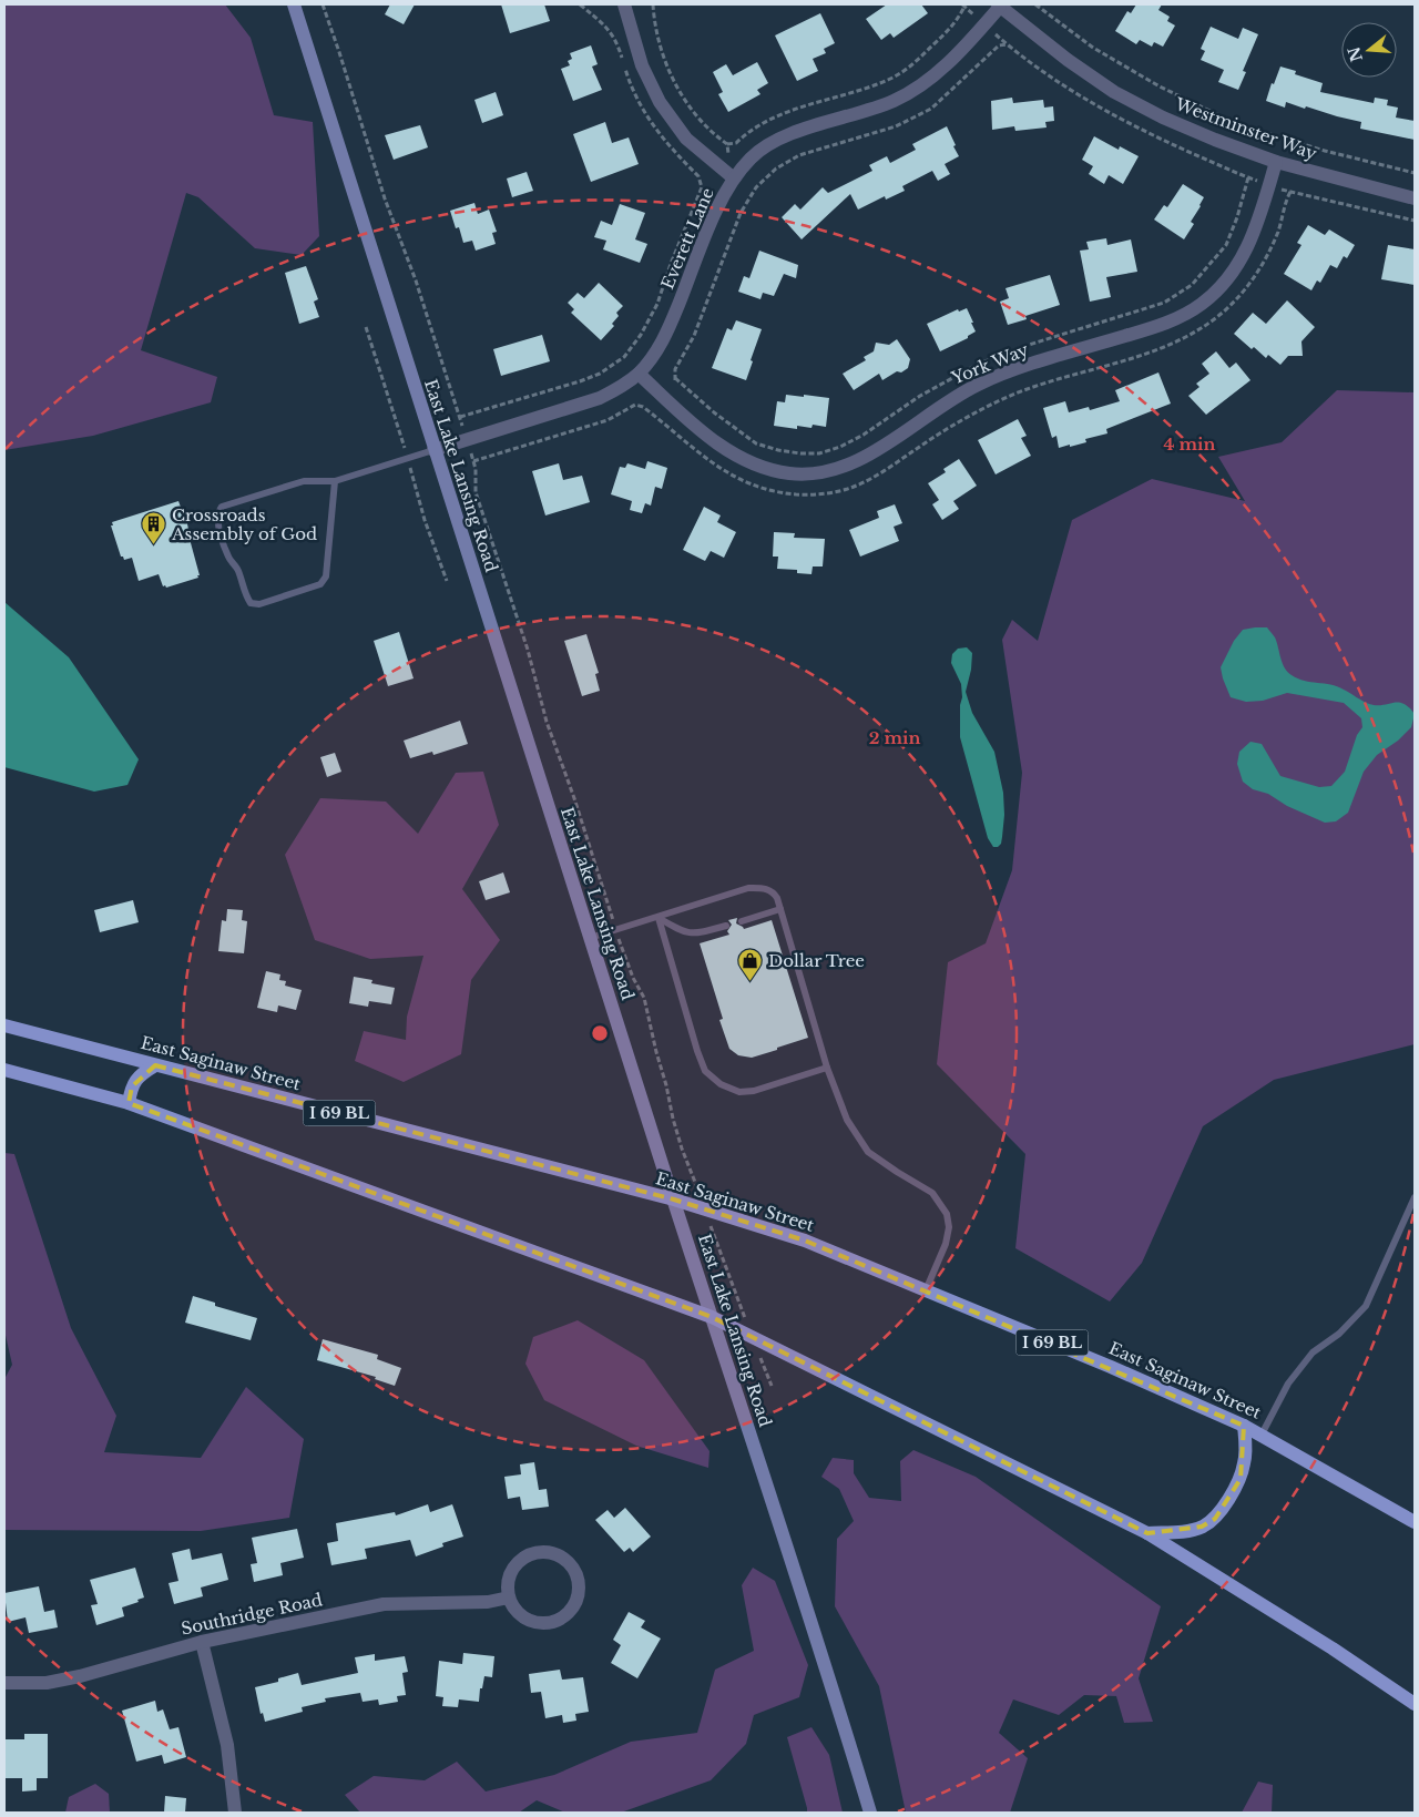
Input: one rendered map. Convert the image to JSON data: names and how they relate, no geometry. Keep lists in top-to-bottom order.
{
  "streets": {
    "main road": ["East Saginaw Street", "I 69 BL"],
    "street": [
      "Westminster Way",
      "Everett Lane",
      "York Way",
      "East Lake Lansing Road",
      "Southridge Road"
    ]
  },
  "crossings": [
    ["Westminster Way", "Everett Lane"],
    ["Westminster Way", "York Way"],
    ["Everett Lane", "York Way"],
    ["Everett Lane", "East Lake Lansing Road"],
    ["East Lake Lansing Road", "East Saginaw Street"]
  ],
  "places": {
    "building": ["Crossroads Assembly of God"],
    "shop": ["Dollar Tree"]
  },
  "north": "left",
  "rings": ["4 min", "2 min"]
}
